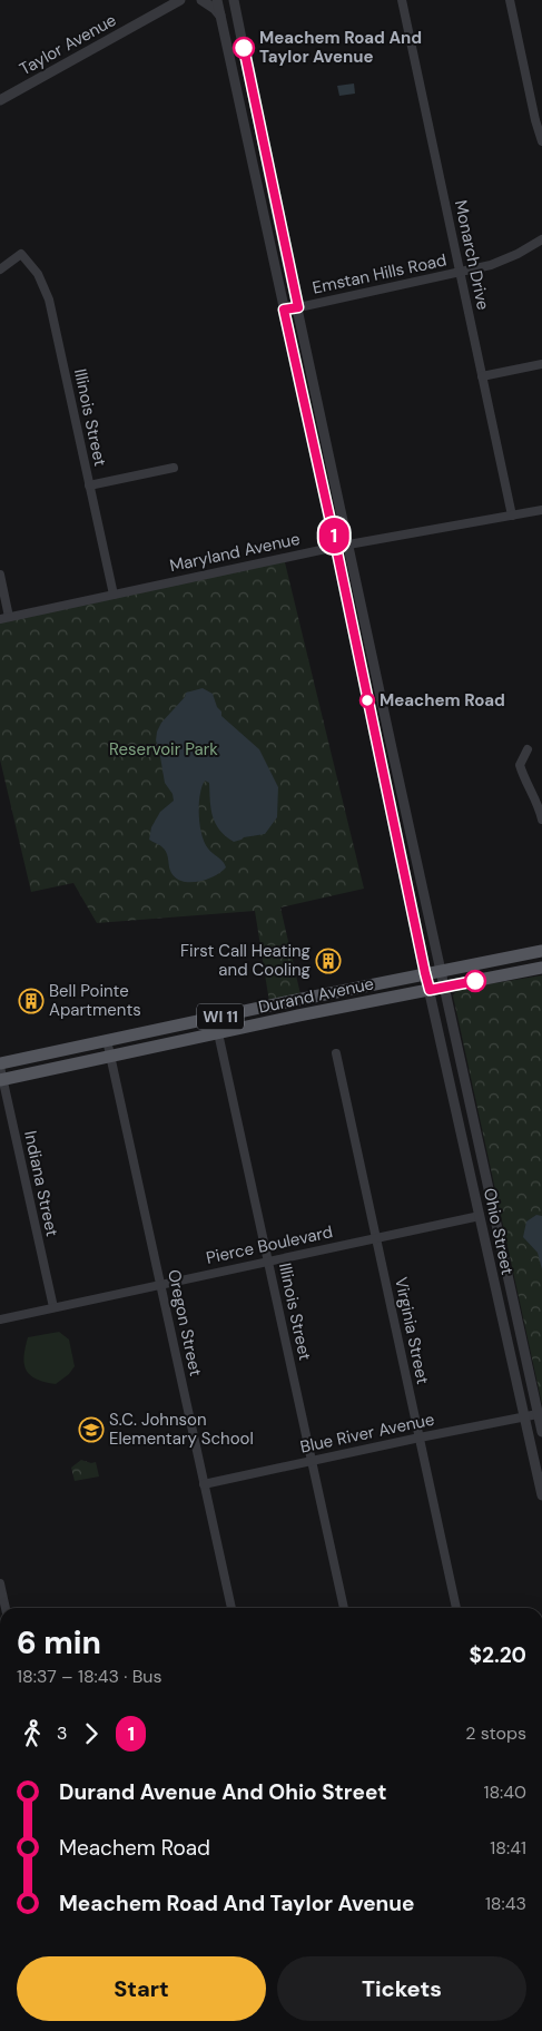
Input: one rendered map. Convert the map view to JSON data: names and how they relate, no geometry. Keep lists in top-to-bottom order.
{
  "streets": {
    "main road": ["Durand Avenue", "WI 11"],
    "street": [
      "Taylor Avenue",
      "Monarch Drive",
      "Emstan Hills Road",
      "Illinois Street",
      "Maryland Avenue",
      "Indiana Street",
      "Ohio Street",
      "Pierce Boulevard",
      "Oregon Street",
      "Virginia Street",
      "Blue River Avenue"
    ]
  },
  "crossings": [
    ["Monarch Drive", "Emstan Hills Road"],
    ["Monarch Drive", "Maryland Avenue"],
    ["Illinois Street", "Maryland Avenue"],
    ["Illinois Street", "Durand Avenue"],
    ["Illinois Street", "Pierce Boulevard"],
    ["Illinois Street", "Blue River Avenue"],
    ["Durand Avenue", "Indiana Street"],
    ["Durand Avenue", "Ohio Street"],
    ["Durand Avenue", "Oregon Street"],
    ["Indiana Street", "Pierce Boulevard"],
    ["Ohio Street", "Pierce Boulevard"],
    ["Ohio Street", "Blue River Avenue"],
    ["Pierce Boulevard", "Oregon Street"],
    ["Pierce Boulevard", "Virginia Street"],
    ["Oregon Street", "Blue River Avenue"],
    ["Virginia Street", "Blue River Avenue"]
  ],
  "parks": ["Reservoir Park"],
  "places": {
    "other": ["Meachem Road And Taylor Avenue", "Meachem Road"],
    "building": ["First Call Heating and Cooling", "Bell Pointe Apartments"],
    "school or university": ["S.C. Johnson Elementary School"]
  },
  "lines": ["bus line 1"],
  "page": {
    "on_map": "1",
    "heading": ["6 min", "18:37 – 18:43 · Bus", "$2.20"],
    "legs": ["3", "1", "2 stops"],
    "list": [
      {
        "name": "Durand Avenue And Ohio Street",
        "value": "18:40"
      },
      {
        "name": "Meachem Road",
        "value": "18:41"
      },
      {
        "name": "Meachem Road And Taylor Avenue",
        "value": "18:43"
      }
    ],
    "buttons": ["Start", "Tickets"]
  }
}
